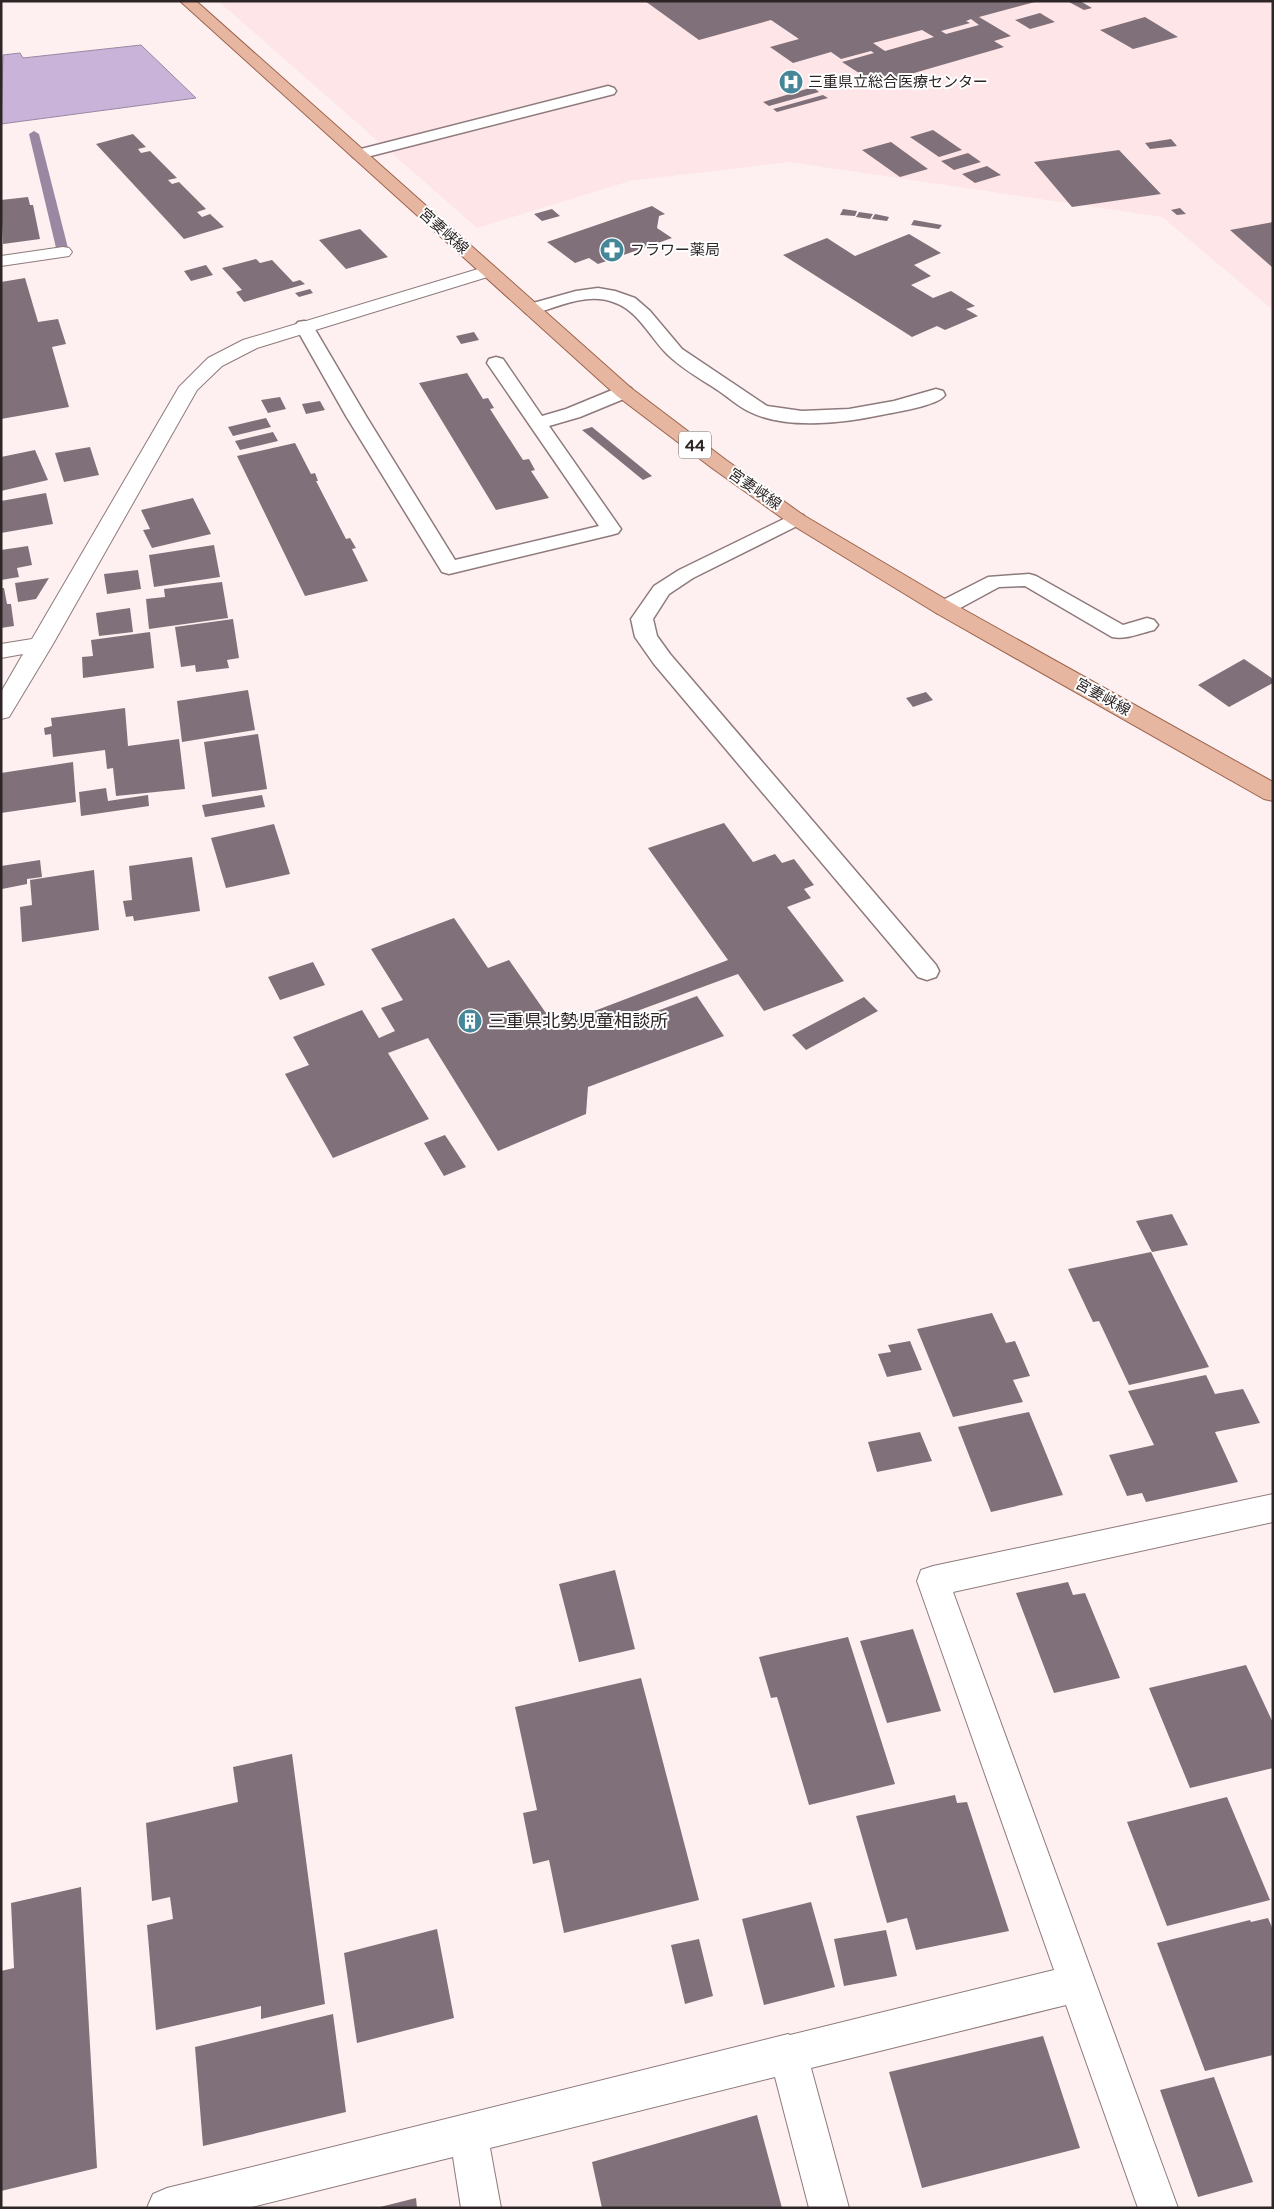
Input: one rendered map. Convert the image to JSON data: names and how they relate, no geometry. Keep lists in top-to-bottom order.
{
  "streets": {
    "main road": ["宮妻峡線", "44"]
  },
  "places": {
    "hospital": ["三重県立総合医療センター"],
    "pharmacy": ["フラワー薬局"],
    "building": ["三重県北勢児童相談所"]
  }
}
